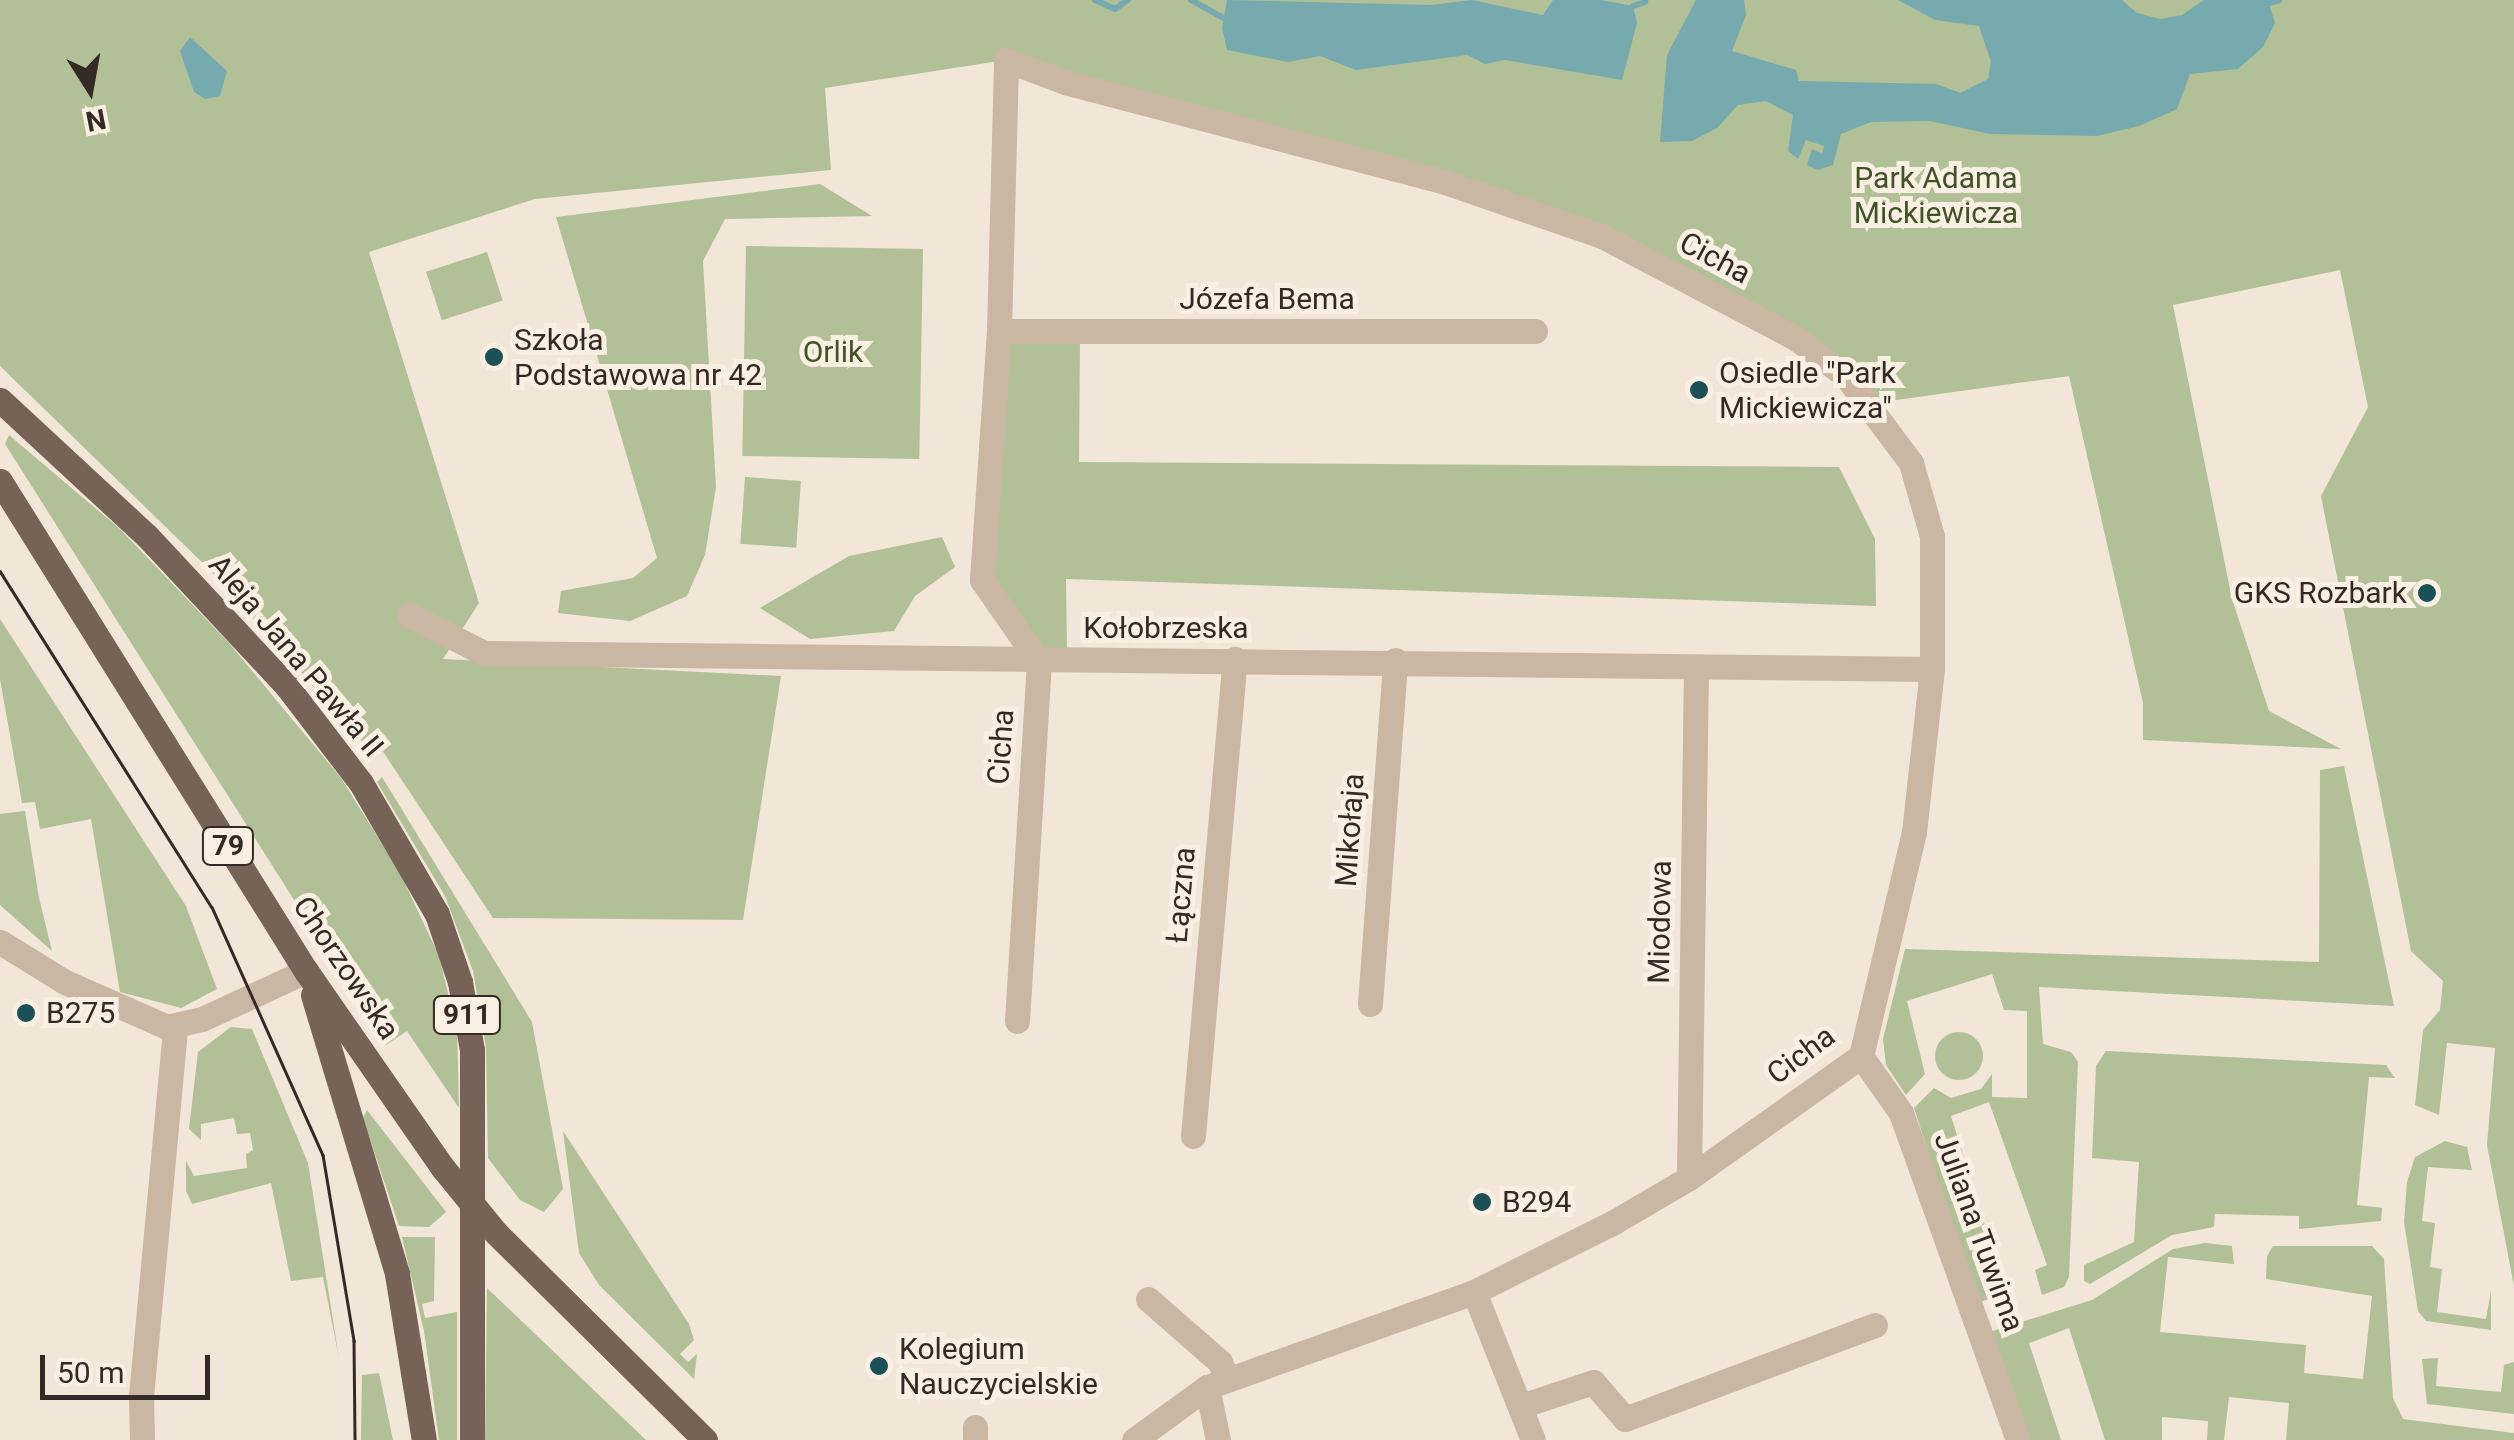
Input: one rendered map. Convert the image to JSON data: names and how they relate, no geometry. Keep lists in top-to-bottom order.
{
  "streets": {
    "main road": [
      "Aleja Jana Pawła II",
      "79",
      "Chorzowska",
      "911"
    ],
    "street": [
      "Cicha",
      "Józefa Bema",
      "Kołobrzeska",
      "Mikołaja",
      "Łączna",
      "Miodowa",
      "Juliana Tuwima"
    ]
  },
  "crossings": [
    ["Cicha", "Józefa Bema"],
    ["Cicha", "Kołobrzeska"],
    ["Cicha", "Miodowa"],
    ["Cicha", "Juliana Tuwima"],
    ["Kołobrzeska", "Mikołaja"],
    ["Kołobrzeska", "Łączna"],
    ["Kołobrzeska", "Miodowa"]
  ],
  "parks": ["Park Adama Mickiewicza", "Orlik"],
  "places": [
    "Szkoła Podstawowa nr 42",
    "Osiedle \"Park Mickiewicza\"",
    "GKS Rozbark",
    "B275",
    "B294",
    "Kolegium Nauczycielskie"
  ],
  "scale_bar": "50 m",
  "north": "bottom"
}
